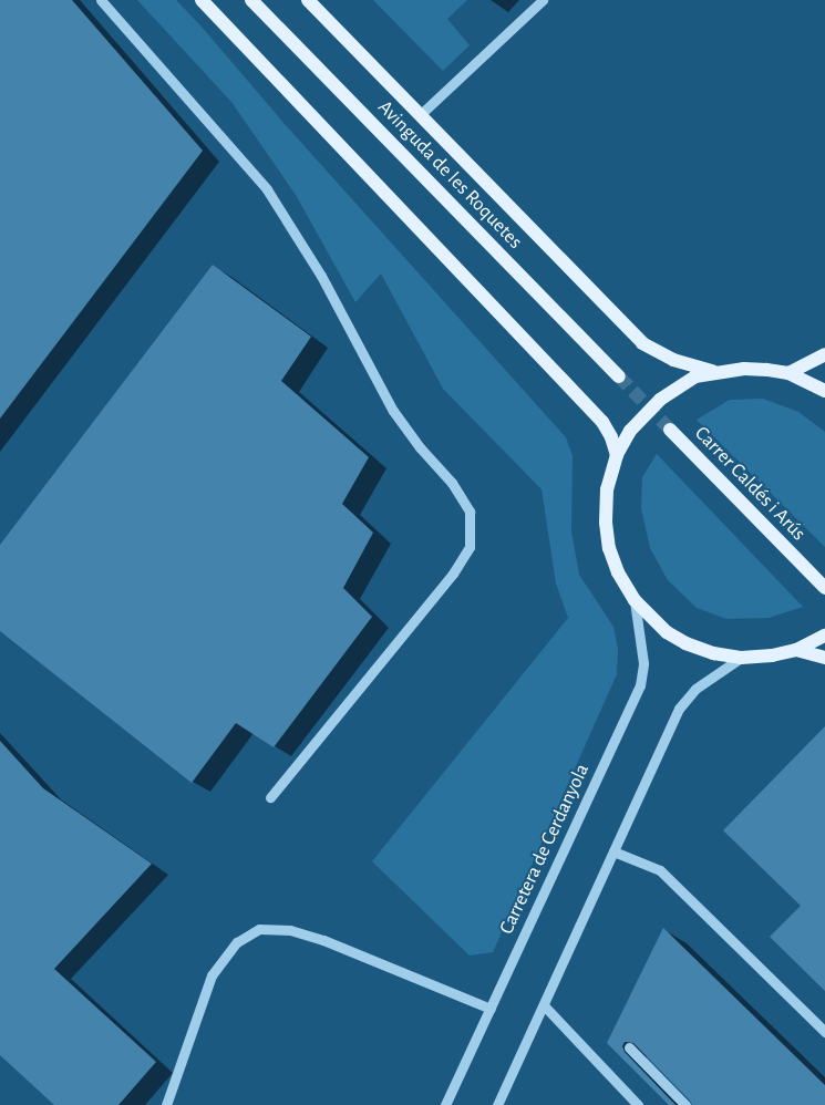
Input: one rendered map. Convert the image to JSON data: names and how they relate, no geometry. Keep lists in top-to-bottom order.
{
  "streets": {
    "main road": ["Avinguda de les Roquetes", "Carrer Caldés i Arús"],
    "street": ["Carretera de Cerdanyola"]
  }
}
